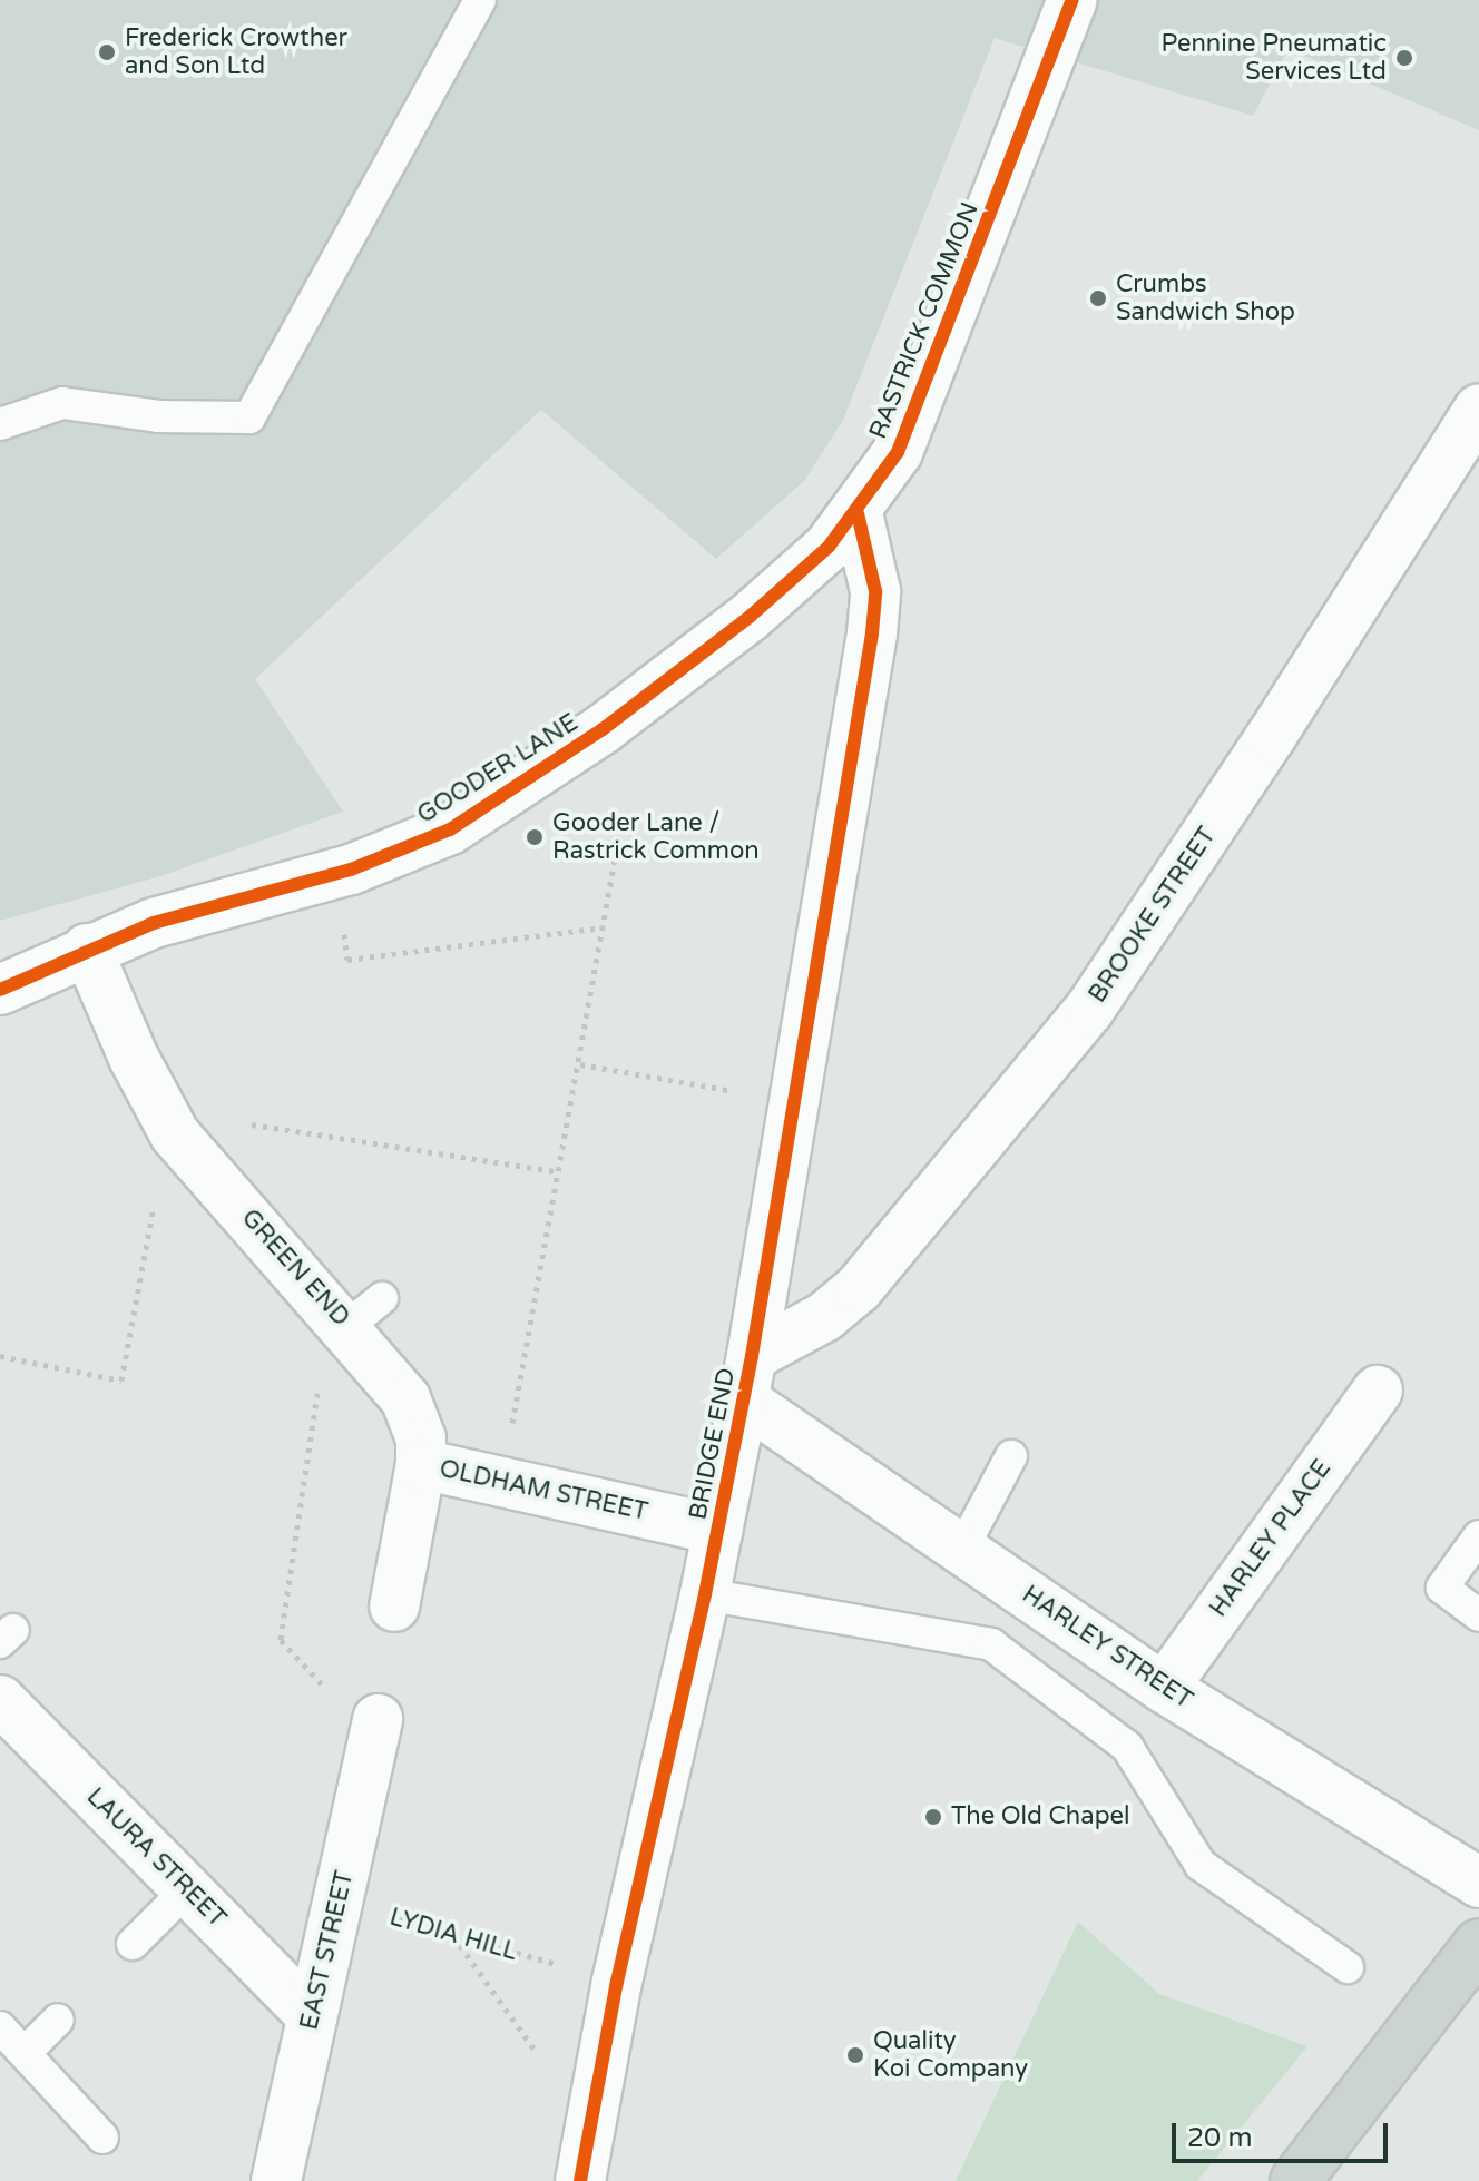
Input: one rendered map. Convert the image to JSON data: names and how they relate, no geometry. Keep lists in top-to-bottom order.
{
  "streets": {
    "street": [
      "RASTRICK COMMON",
      "GOODER LANE",
      "BROOKE STREET",
      "GREEN END",
      "BRIDGE END",
      "OLDHAM STREET",
      "HARLEY PLACE",
      "HARLEY STREET",
      "LAURA STREET",
      "EAST STREET"
    ],
    "path": ["LYDIA HILL"]
  },
  "crossings": [
    ["RASTRICK COMMON", "GOODER LANE"],
    ["RASTRICK COMMON", "BRIDGE END"],
    ["GOODER LANE", "GREEN END"],
    ["GOODER LANE", "BRIDGE END"],
    ["BROOKE STREET", "BRIDGE END"],
    ["BROOKE STREET", "HARLEY STREET"],
    ["GREEN END", "OLDHAM STREET"],
    ["BRIDGE END", "OLDHAM STREET"],
    ["BRIDGE END", "HARLEY STREET"],
    ["HARLEY PLACE", "HARLEY STREET"],
    ["LAURA STREET", "EAST STREET"],
    ["LYDIA HILL", "EAST STREET"]
  ],
  "places": [
    "Frederick Crowther and Son Ltd",
    "Pennine Pneumatic Services Ltd",
    "Crumbs Sandwich Shop",
    "Gooder Lane / Rastrick Common",
    "The Old Chapel",
    "Quality Koi Company"
  ],
  "scale_bar": "20 m"
}
